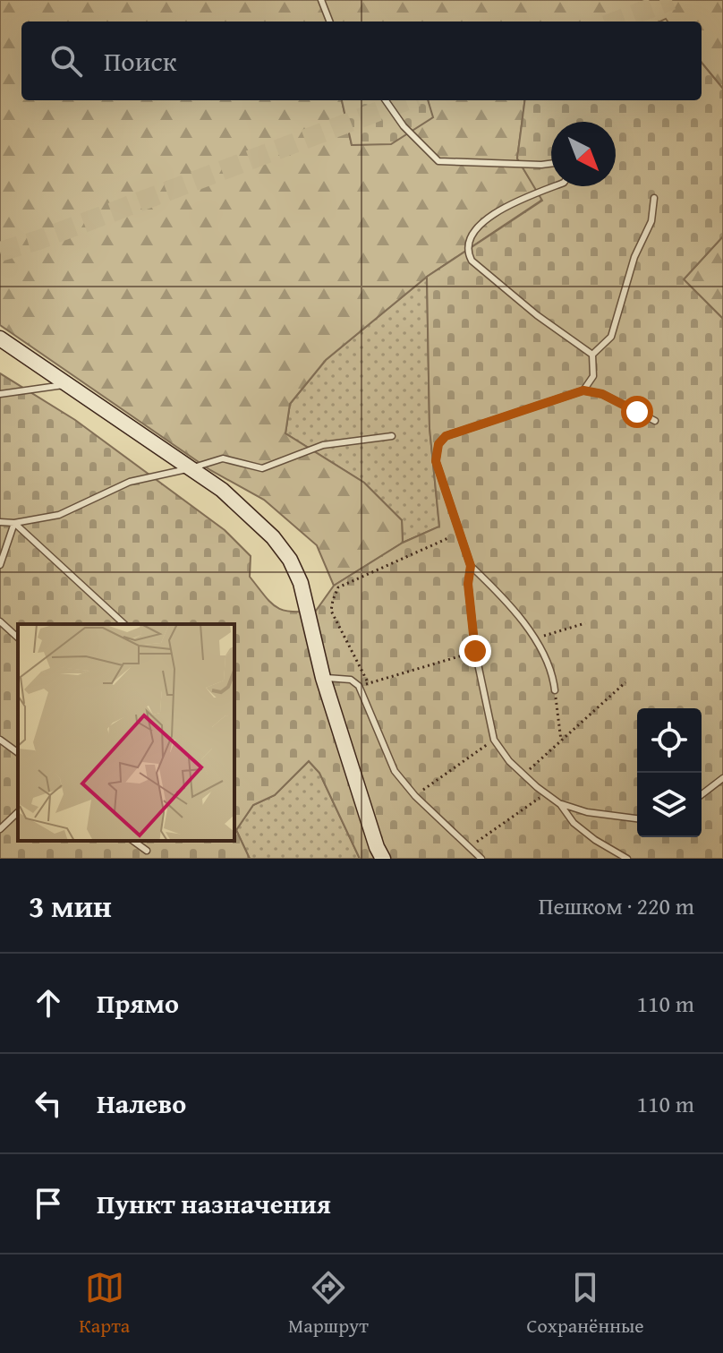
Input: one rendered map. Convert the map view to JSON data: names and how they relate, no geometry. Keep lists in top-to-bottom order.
{
  "north": "bottom right",
  "page": {
    "search": "Поиск",
    "heading": ["3 мин", "Пешком · 220 m"],
    "list": [
      ["Прямо", "110 m"],
      ["Налево", "110 m"],
      "Пункт назначения"
    ],
    "nav": ["Карта", "Маршрут", "Сохранённые"]
  }
}
